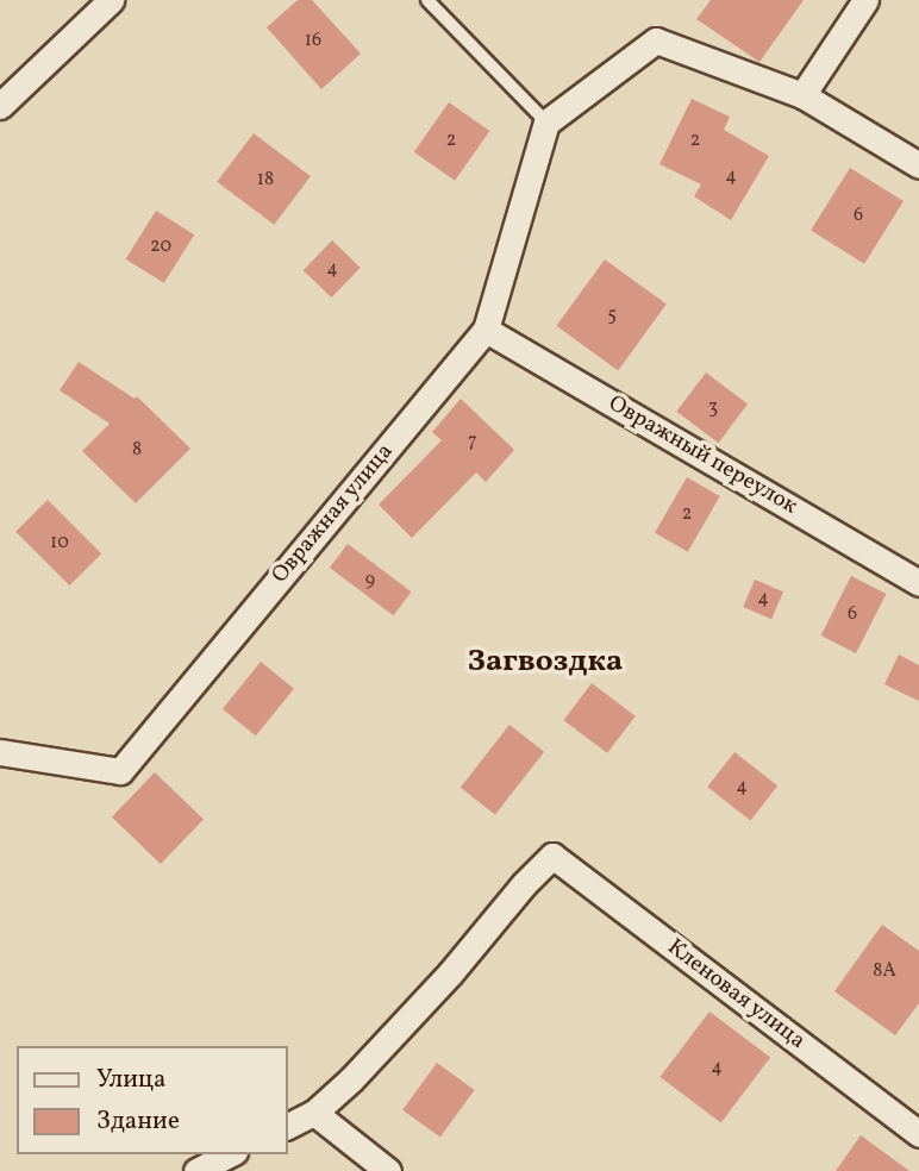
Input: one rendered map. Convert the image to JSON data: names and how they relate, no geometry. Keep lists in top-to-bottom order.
{
  "streets": {
    "street": ["Овражный переулок", "Овражная улица", "Кленовая улица"]
  },
  "crossings": [
    ["Овражный переулок", "Овражная улица"]
  ],
  "districts": ["Загвоздка"],
  "house_numbers": [
    "16",
    "2",
    "2",
    "4",
    "18",
    "6",
    "20",
    "4",
    "5",
    "3",
    "7",
    "8",
    "2",
    "10",
    "9",
    "4",
    "6",
    "4",
    "8А",
    "4"
  ],
  "legend": ["Улица", "Здание"]
}
